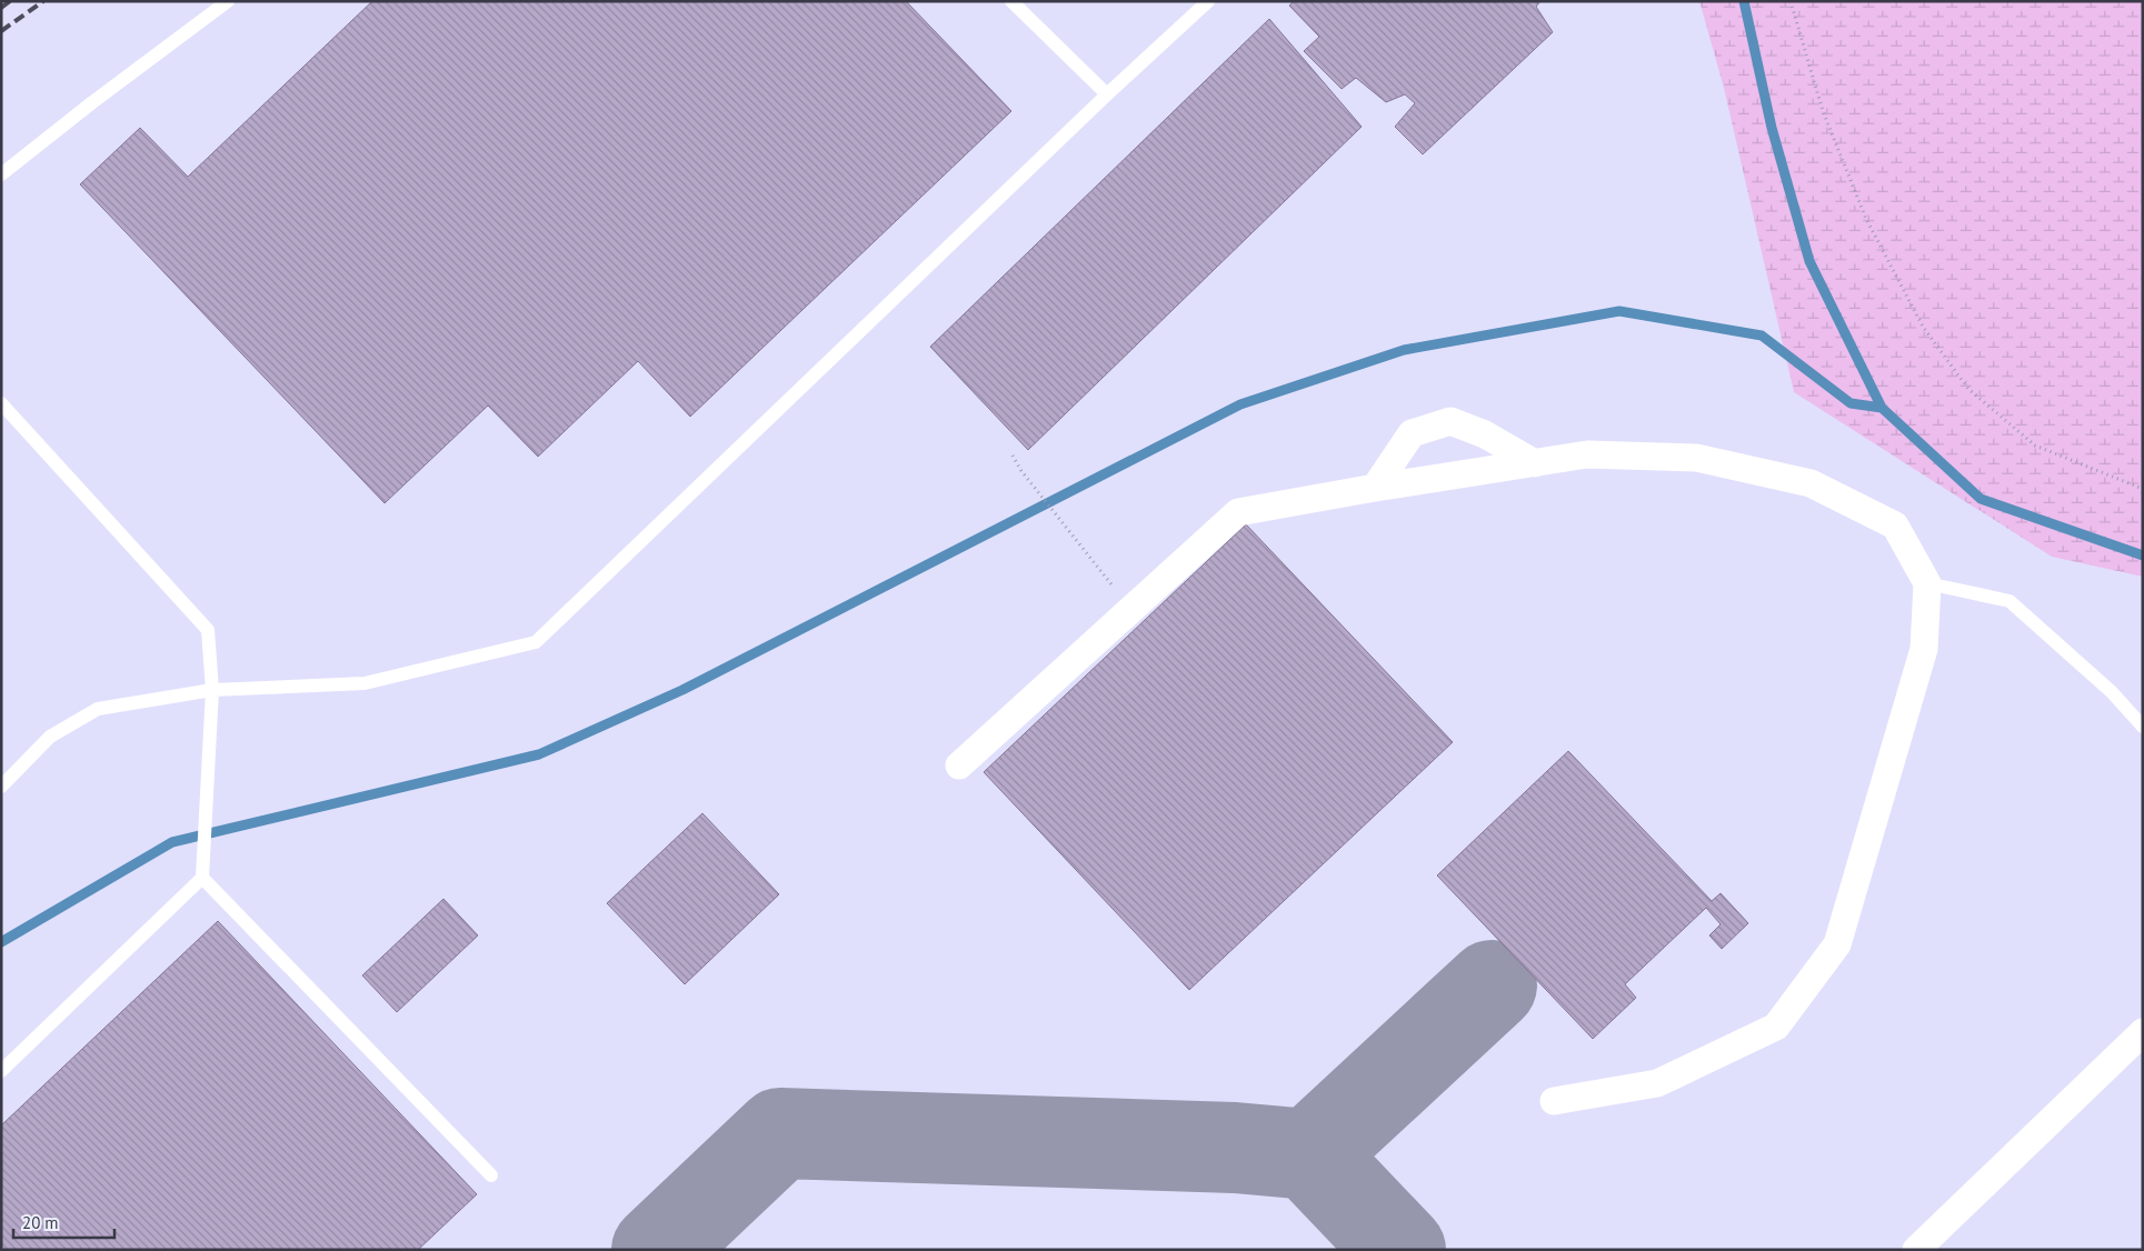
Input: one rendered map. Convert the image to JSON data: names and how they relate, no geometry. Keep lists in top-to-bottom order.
{
  "scale_bar": "20 m"
}
